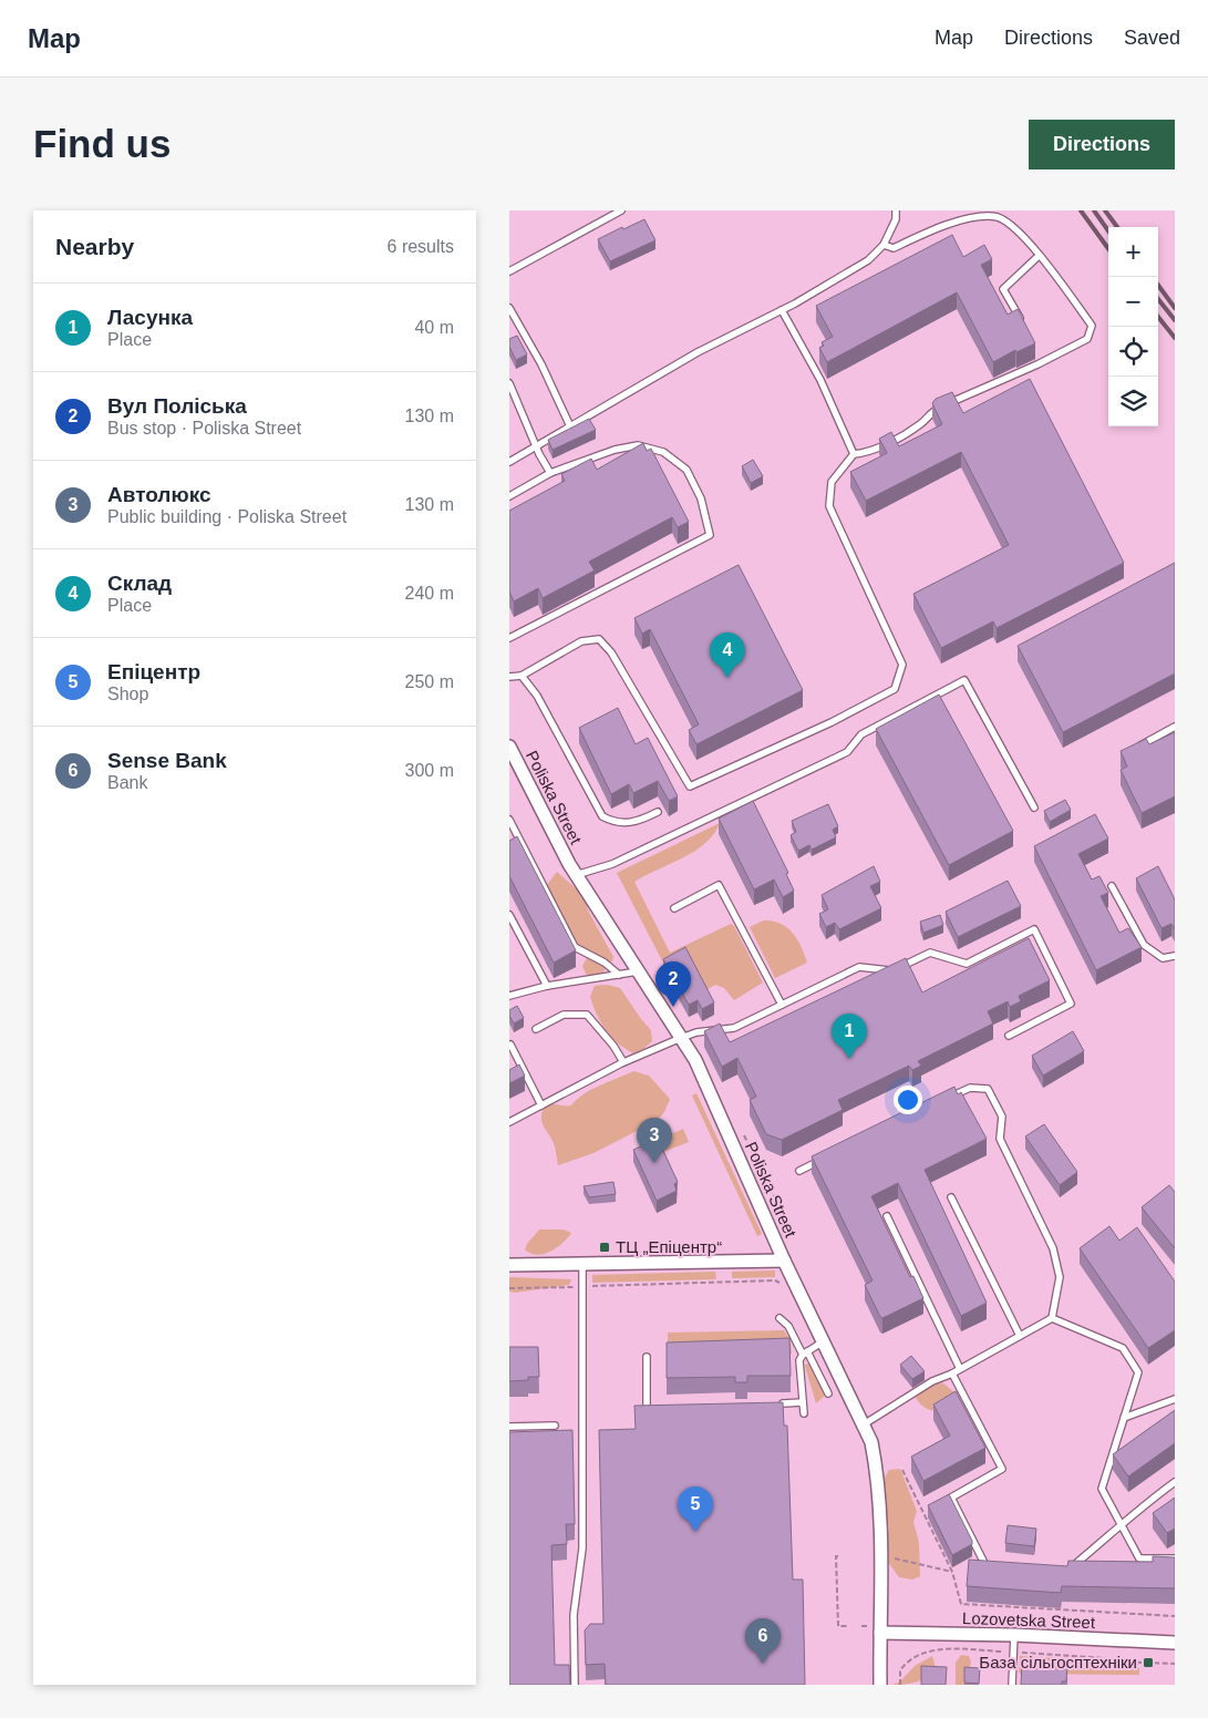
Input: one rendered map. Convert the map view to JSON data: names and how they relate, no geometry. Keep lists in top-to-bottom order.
{
  "streets": {
    "street": ["Poliska Street", "Lozovetska Street"]
  },
  "crossings": [
    ["Poliska Street", "Lozovetska Street"]
  ],
  "places": {
    "transit": ["ТЦ „Епіцентр“", "База сільгосптехніки"]
  },
  "page": {
    "header": "Map",
    "nav": ["Map", "Directions", "Saved"],
    "buttons": "Directions",
    "title": "Find us",
    "heading": ["Nearby", "6 results"],
    "map_buttons": ["+", "−"],
    "list": [
      {
        "mark": "1",
        "name": "Ласунка",
        "note": "Place",
        "value": "40 m"
      },
      {
        "mark": "2",
        "name": "Вул Поліська",
        "note": "Bus stop · Poliska Street",
        "value": "130 m"
      },
      {
        "mark": "3",
        "name": "Автолюкс",
        "note": "Public building · Poliska Street",
        "value": "130 m"
      },
      {
        "mark": "4",
        "name": "Склад",
        "note": "Place",
        "value": "240 m"
      },
      {
        "mark": "5",
        "name": "Епіцентр",
        "note": "Shop",
        "value": "250 m"
      },
      {
        "mark": "6",
        "name": "Sense Bank",
        "note": "Bank",
        "value": "300 m"
      }
    ],
    "pins": [
      "4",
      "2",
      "1",
      "3",
      "5",
      "6"
    ]
  }
}
